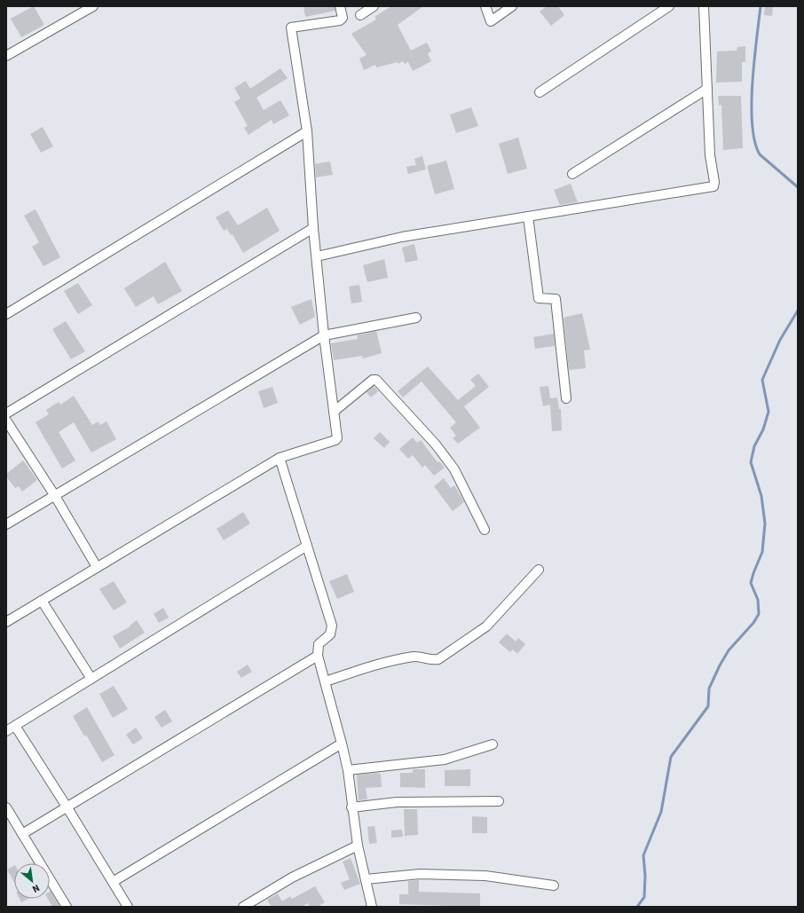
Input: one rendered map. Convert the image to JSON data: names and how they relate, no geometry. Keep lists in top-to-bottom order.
{
  "north": "bottom right"
}
